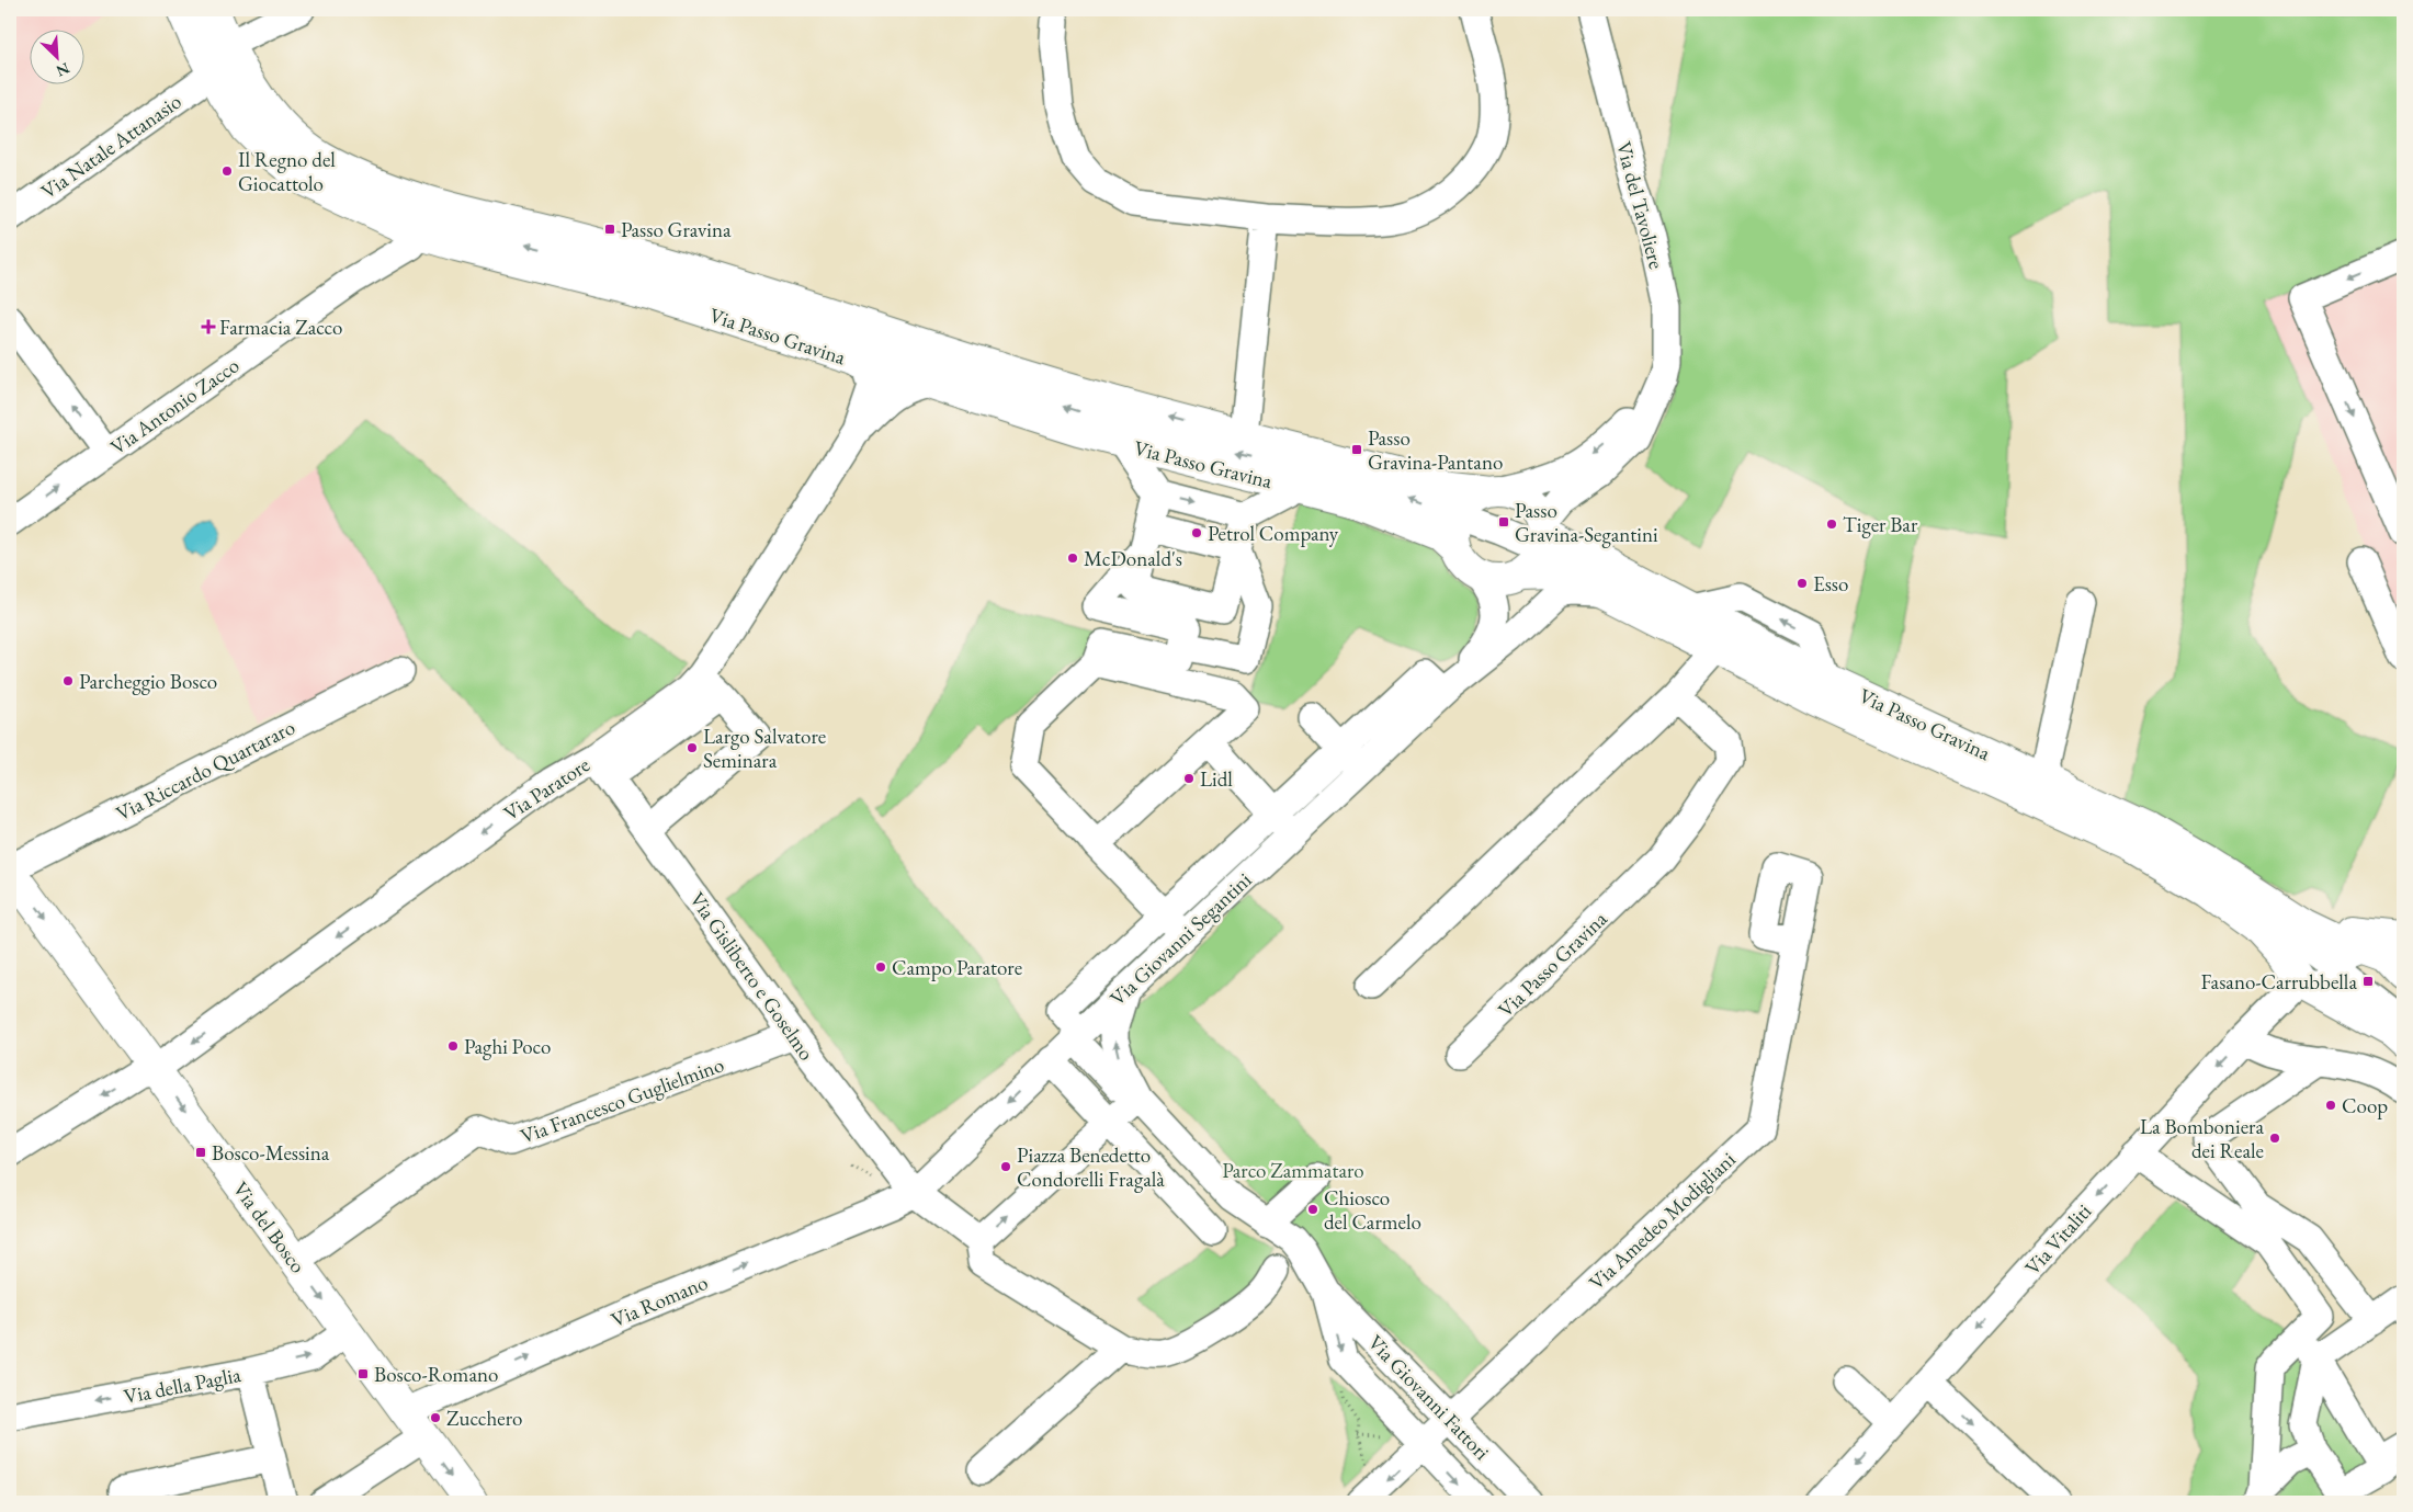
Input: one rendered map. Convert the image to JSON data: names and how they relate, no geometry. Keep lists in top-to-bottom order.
{
  "streets": {
    "main road": ["Via Passo Gravina", "Via del Bosco"],
    "street": [
      "Via Natale Attanasio",
      "Via del Tavoliere",
      "Via Antonio Zacco",
      "Via Riccardo Quartararo",
      "Via Paratore",
      "Via Giovanni Segantini",
      "Via Gisliberto e Goselmo",
      "Via Francesco Guglielmino",
      "Via Amedeo Modigliani",
      "Via Vitaliti",
      "Via Romano",
      "Via della Paglia",
      "Via Giovanni Fattori"
    ]
  },
  "crossings": [
    ["Via Natale Attanasio", "Via Passo Gravina"],
    ["Via Passo Gravina", "Via Antonio Zacco"],
    ["Via Passo Gravina", "Via Paratore"],
    ["Via Passo Gravina", "Via Giovanni Segantini"],
    ["Via Passo Gravina", "Via Vitaliti"],
    ["Via Riccardo Quartararo", "Via del Bosco"],
    ["Via Paratore", "Via Gisliberto e Goselmo"],
    ["Via Paratore", "Via del Bosco"],
    ["Via Giovanni Segantini", "Via Gisliberto e Goselmo"],
    ["Via Giovanni Segantini", "Via Romano"],
    ["Via Giovanni Segantini", "Via Giovanni Fattori"],
    ["Via Gisliberto e Goselmo", "Via Francesco Guglielmino"],
    ["Via Gisliberto e Goselmo", "Via Romano"],
    ["Via Francesco Guglielmino", "Via del Bosco"],
    ["Via Amedeo Modigliani", "Via Giovanni Fattori"],
    ["Via del Bosco", "Via Romano"],
    ["Via del Bosco", "Via della Paglia"]
  ],
  "one_way": [
    "Via Paratore",
    "Via del Bosco",
    "Via Vitaliti",
    "Via Romano"
  ],
  "parks": ["Parco Zammataro"],
  "places": {
    "other": [
      "Il Regno del Giocattolo",
      "Tiger Bar",
      "Petrol Company",
      "McDonald's",
      "Esso",
      "Parcheggio Bosco",
      "Largo Salvatore Seminara",
      "Lidl",
      "Campo Paratore",
      "Paghi Poco",
      "Coop",
      "La Bomboniera dei Reale",
      "Piazza Benedetto Condorelli Fragalà",
      "Chiosco del Carmelo",
      "Zucchero"
    ],
    "transit": [
      "Passo Gravina",
      "Passo Gravina-Pantano",
      "Passo Gravina-Segantini",
      "Fasano-Carrubbella",
      "Bosco-Messina",
      "Bosco-Romano"
    ],
    "health": ["Farmacia Zacco"]
  },
  "north": "bottom right"
}
